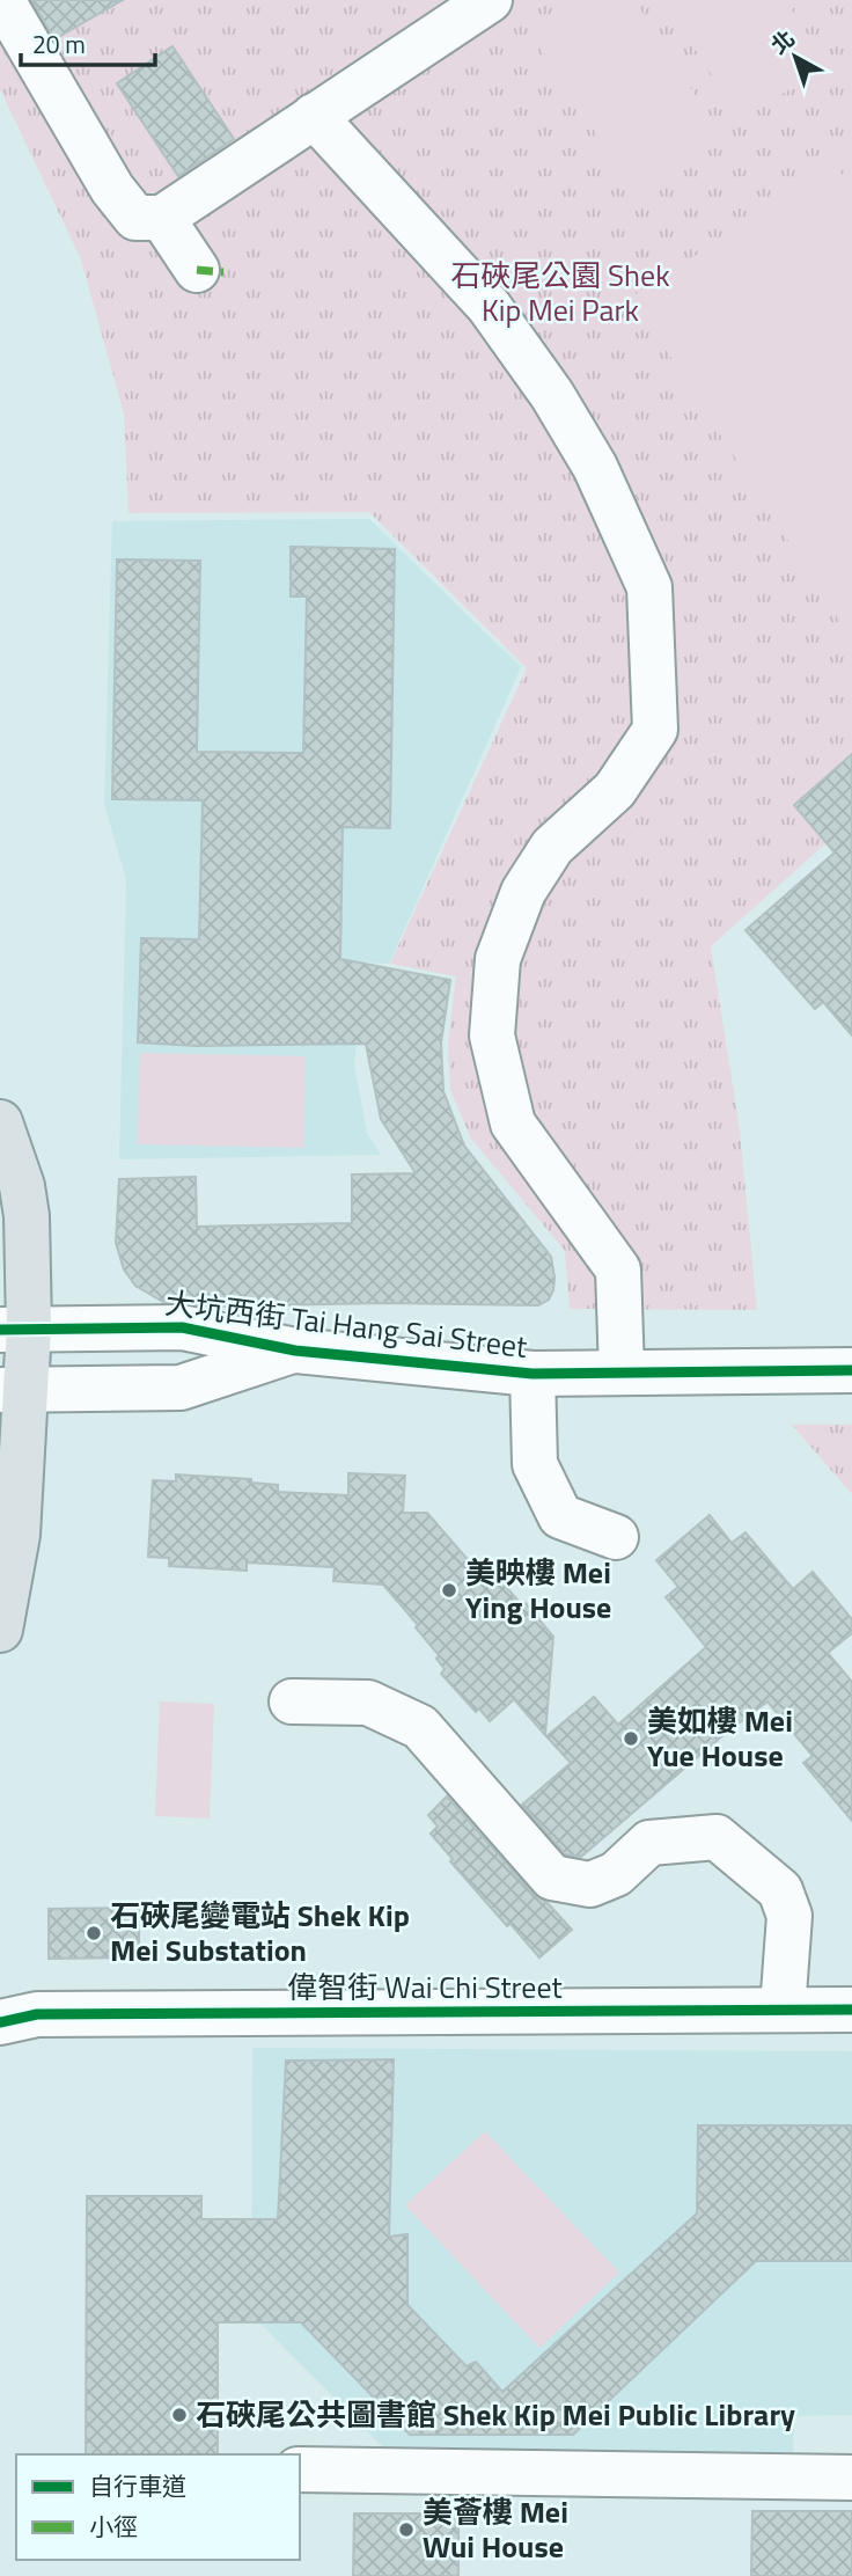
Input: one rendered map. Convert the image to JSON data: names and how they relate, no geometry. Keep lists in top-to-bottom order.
{
  "streets": {
    "street": ["大坑西街 Tai Hang Sai Street", "偉智街 Wai Chi Street"]
  },
  "parks": ["石硤尾公園 Shek Kip Mei Park"],
  "places": [
    "美映樓 Mei Ying House",
    "美如樓 Mei Yue House",
    "石硤尾變電站 Shek Kip Mei Substation",
    "石硤尾公共圖書館 Shek Kip Mei Public Library",
    "美薈樓 Mei Wui House"
  ],
  "legend": ["自行車道", "小徑"],
  "scale_bar": "20 m",
  "north": "top left"
}
